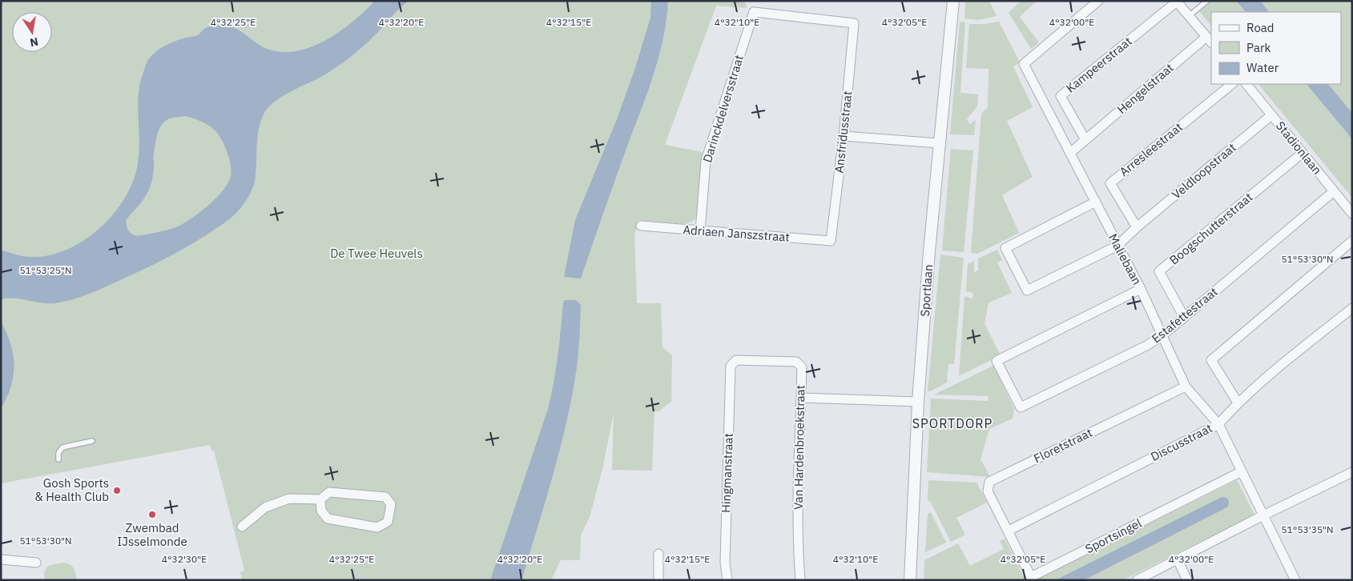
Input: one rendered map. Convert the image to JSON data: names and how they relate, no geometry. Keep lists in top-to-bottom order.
{
  "streets": {
    "street": [
      "Kampeerstraat",
      "Hengelstraat",
      "Darinckdelversstraat",
      "Ansfridusstraat",
      "Stadionlaan",
      "Arresleestraat",
      "Veldloopstraat",
      "Boogschutterstraat",
      "Adriaen Janszstraat",
      "Maliebaan",
      "Sportlaan",
      "Estafettestraat",
      "Discusstraat",
      "Floretstraat",
      "Van Hardenbroekstraat",
      "Hingmanstraat",
      "Sportsingel"
    ]
  },
  "crossings": [
    ["Kampeerstraat", "Hengelstraat"],
    ["Darinckdelversstraat", "Ansfridusstraat"],
    ["Darinckdelversstraat", "Adriaen Janszstraat"],
    ["Ansfridusstraat", "Adriaen Janszstraat"],
    ["Stadionlaan", "Veldloopstraat"],
    ["Stadionlaan", "Boogschutterstraat"],
    ["Stadionlaan", "Estafettestraat"],
    ["Arresleestraat", "Veldloopstraat"],
    ["Veldloopstraat", "Maliebaan"],
    ["Boogschutterstraat", "Estafettestraat"],
    ["Maliebaan", "Estafettestraat"],
    ["Maliebaan", "Discusstraat"],
    ["Maliebaan", "Floretstraat"],
    ["Maliebaan", "Sportsingel"],
    ["Discusstraat", "Floretstraat"],
    ["Discusstraat", "Sportsingel"],
    ["Floretstraat", "Sportsingel"],
    ["Van Hardenbroekstraat", "Hingmanstraat"]
  ],
  "districts": ["SPORTDORP"],
  "parks": ["De Twee Heuvels"],
  "places": ["Gosh Sports & Health Club", "Zwembad IJsselmonde"],
  "legend": ["Road", "Park", "Water"],
  "north": "bottom",
  "coordinates": [
    "4°32'25\"E",
    "4°32'20\"E",
    "4°32'15\"E",
    "4°32'10\"E",
    "4°32'05\"E",
    "4°32'00\"E",
    "51°53'30\"N",
    "51°53'25\"N",
    "51°53'35\"N",
    "4°32'30\"E"
  ]
}
